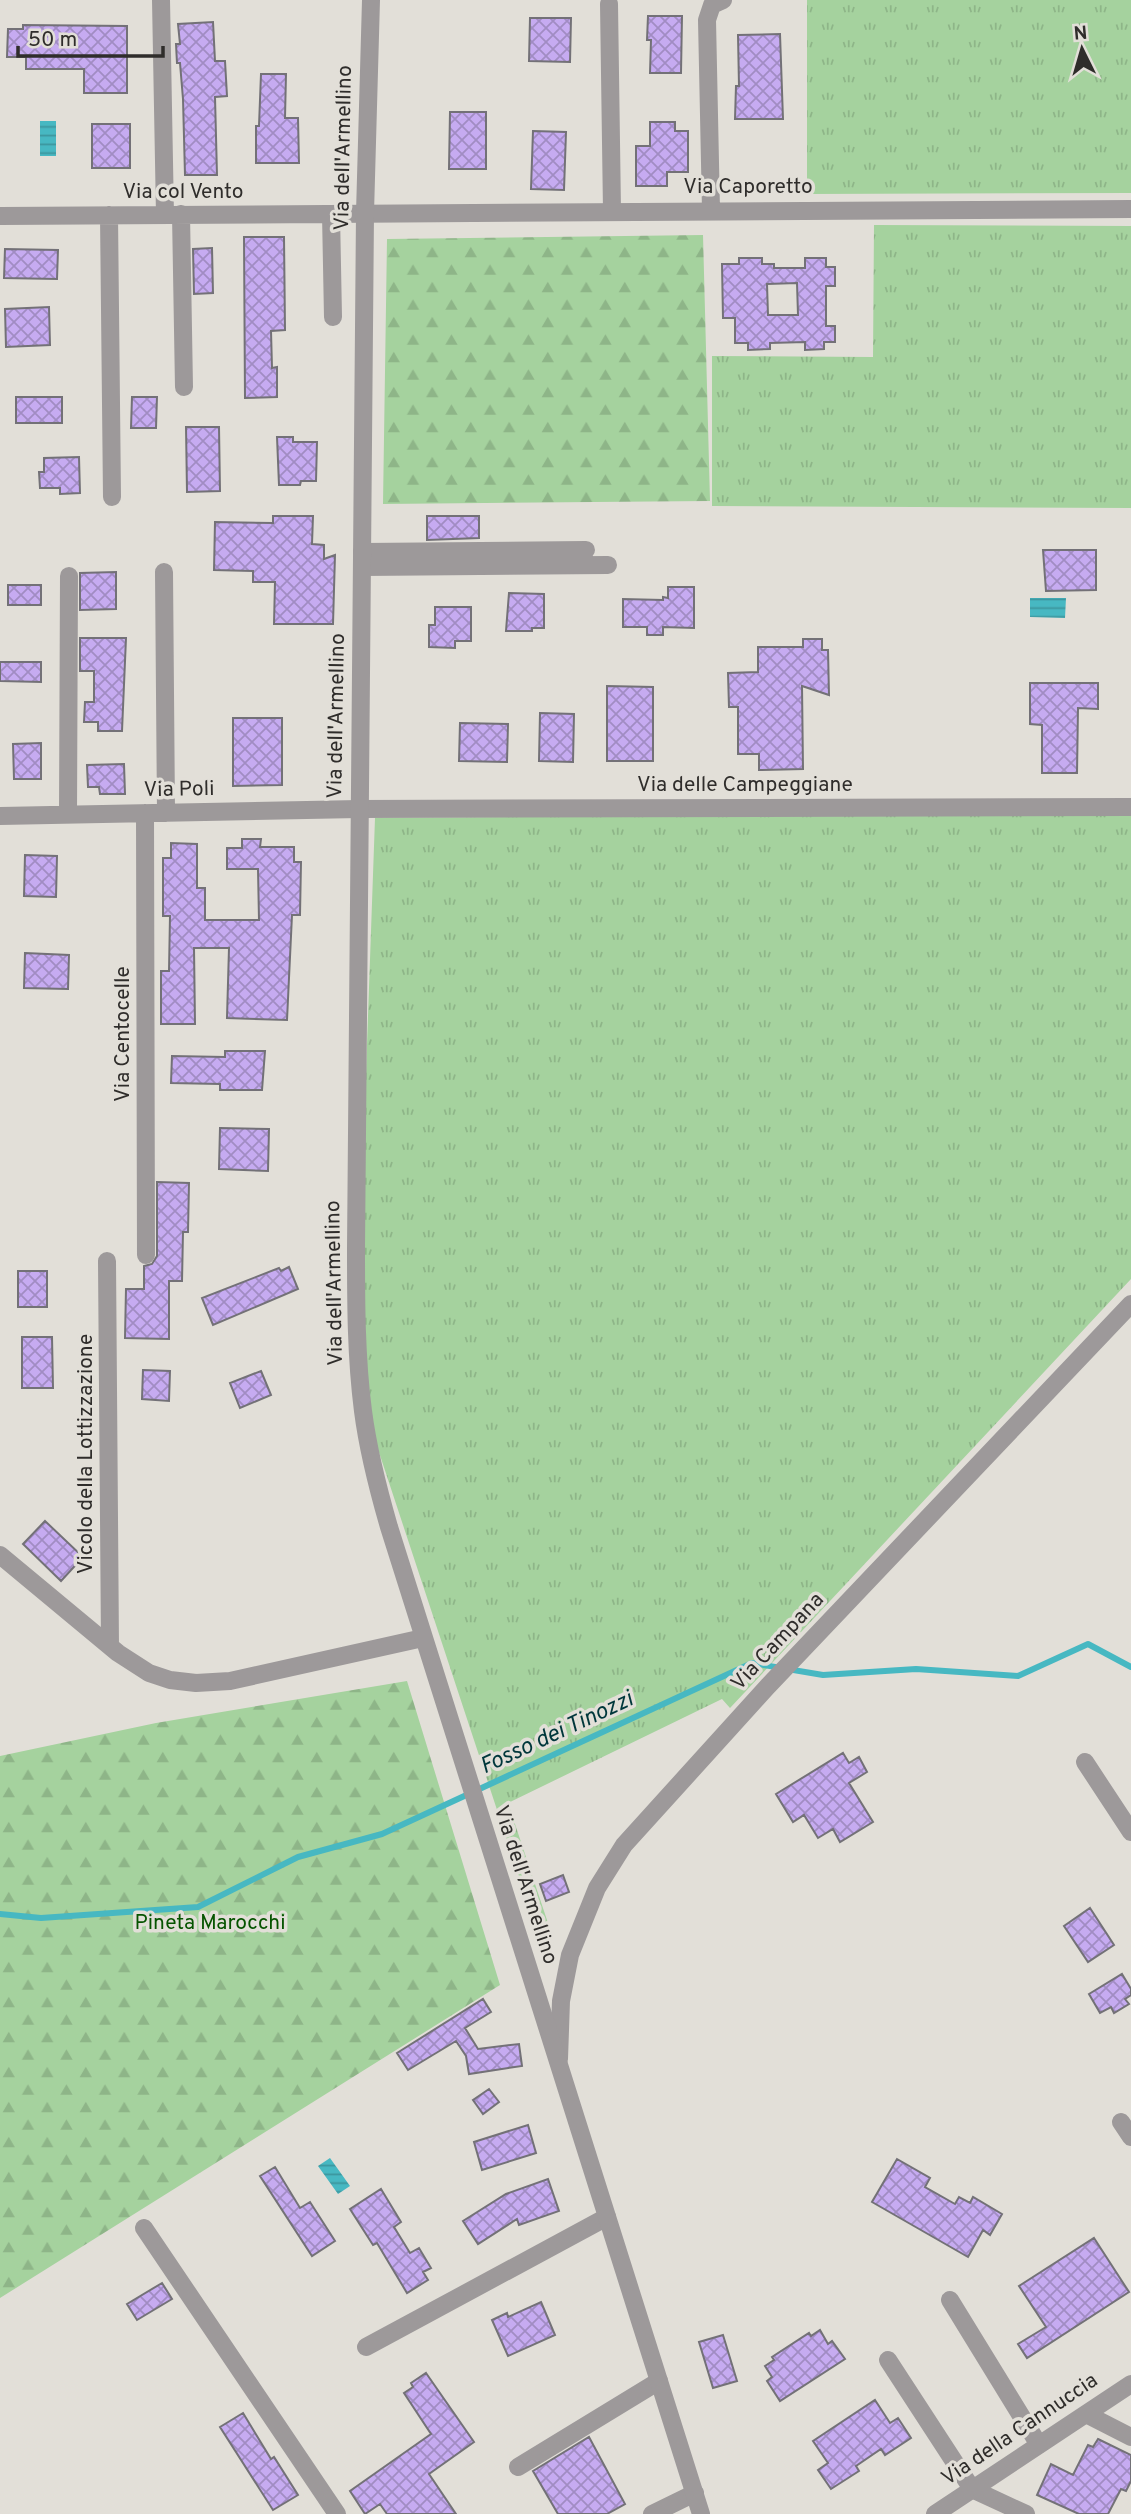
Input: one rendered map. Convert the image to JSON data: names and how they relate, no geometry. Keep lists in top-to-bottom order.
{
  "streets": {
    "street": [
      "Via dell'Armellino",
      "Via Caporetto",
      "Via col Vento",
      "Via delle Campeggiane",
      "Via Poli",
      "Via Centocelle",
      "Vicolo della Lottizzazione",
      "Via Campana",
      "Via della Cannuccia"
    ]
  },
  "crossings": [
    ["Via dell'Armellino", "Via Caporetto"],
    ["Via dell'Armellino", "Via col Vento"],
    ["Via dell'Armellino", "Via delle Campeggiane"],
    ["Via dell'Armellino", "Via Poli"],
    ["Via dell'Armellino", "Via Campana"],
    ["Via Caporetto", "Via col Vento"],
    ["Via delle Campeggiane", "Via Poli"],
    ["Via Poli", "Via Centocelle"]
  ],
  "water": ["Fosso dei Tinozzi"],
  "parks": ["Pineta Marocchi"],
  "scale_bar": "50 m",
  "north": "top"
}
